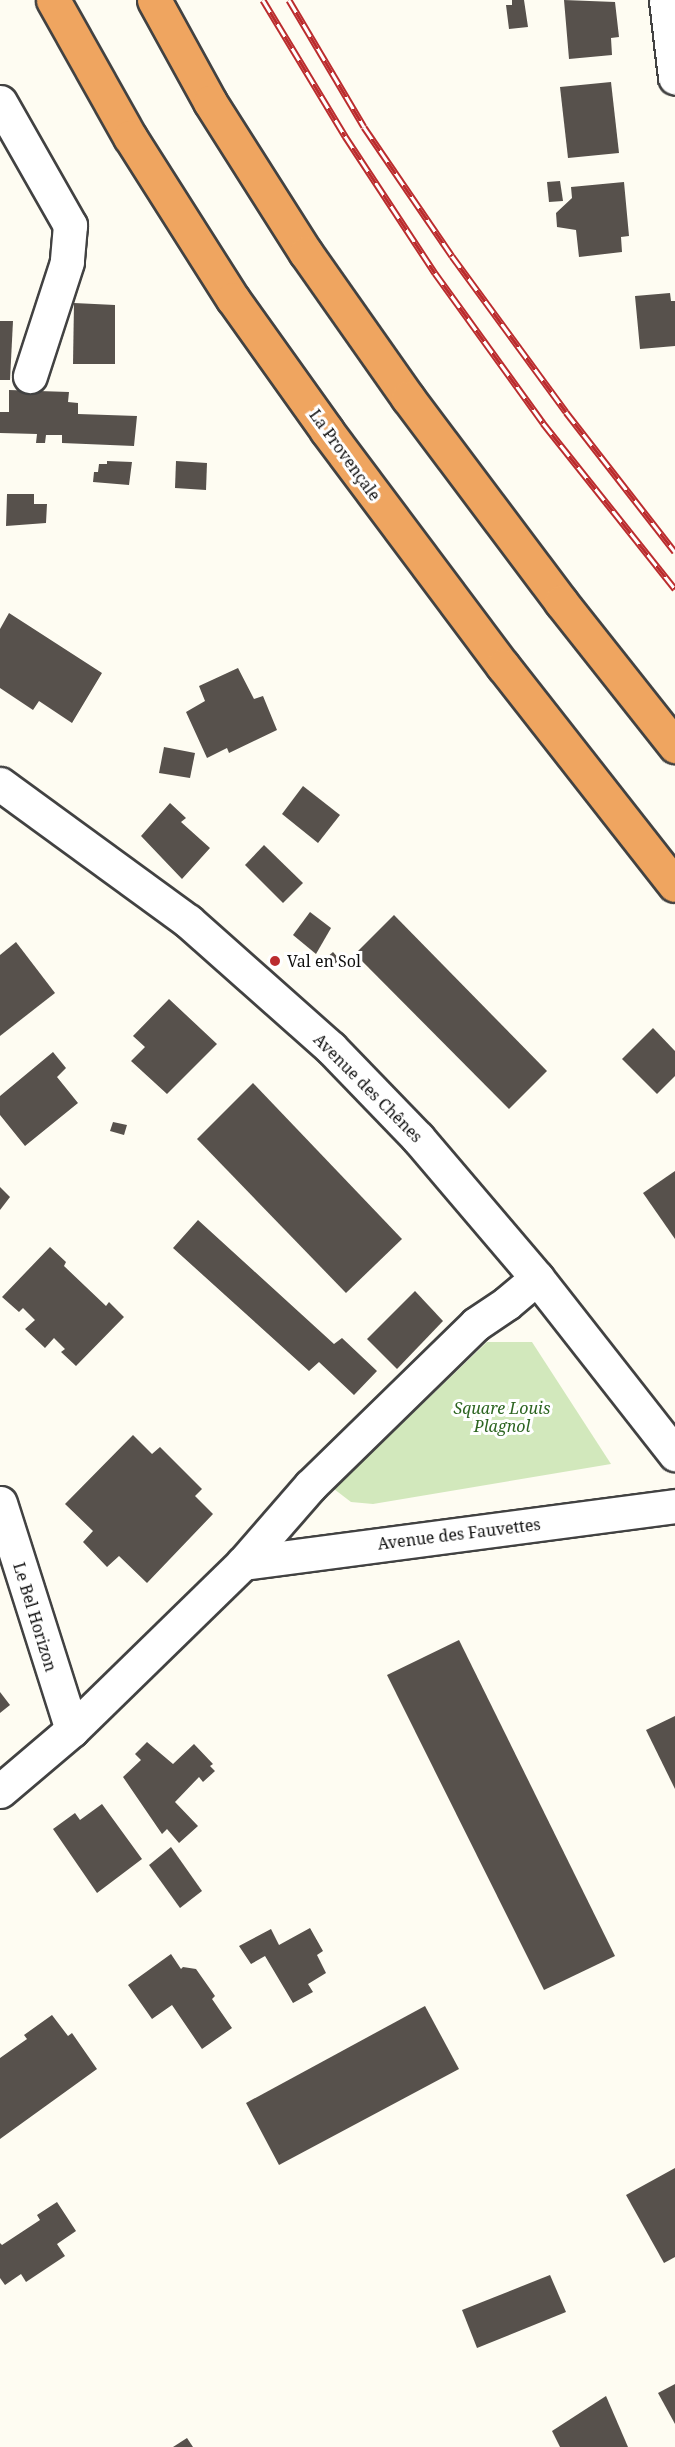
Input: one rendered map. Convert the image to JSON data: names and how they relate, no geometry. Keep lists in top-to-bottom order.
{
  "streets": {
    "highway": ["La Provençale"],
    "street": ["Avenue des Chênes", "Avenue des Fauvettes", "Le Bel Horizon"]
  },
  "parks": ["Square Louis Plagnol"],
  "places": ["Val en Sol"]
}
